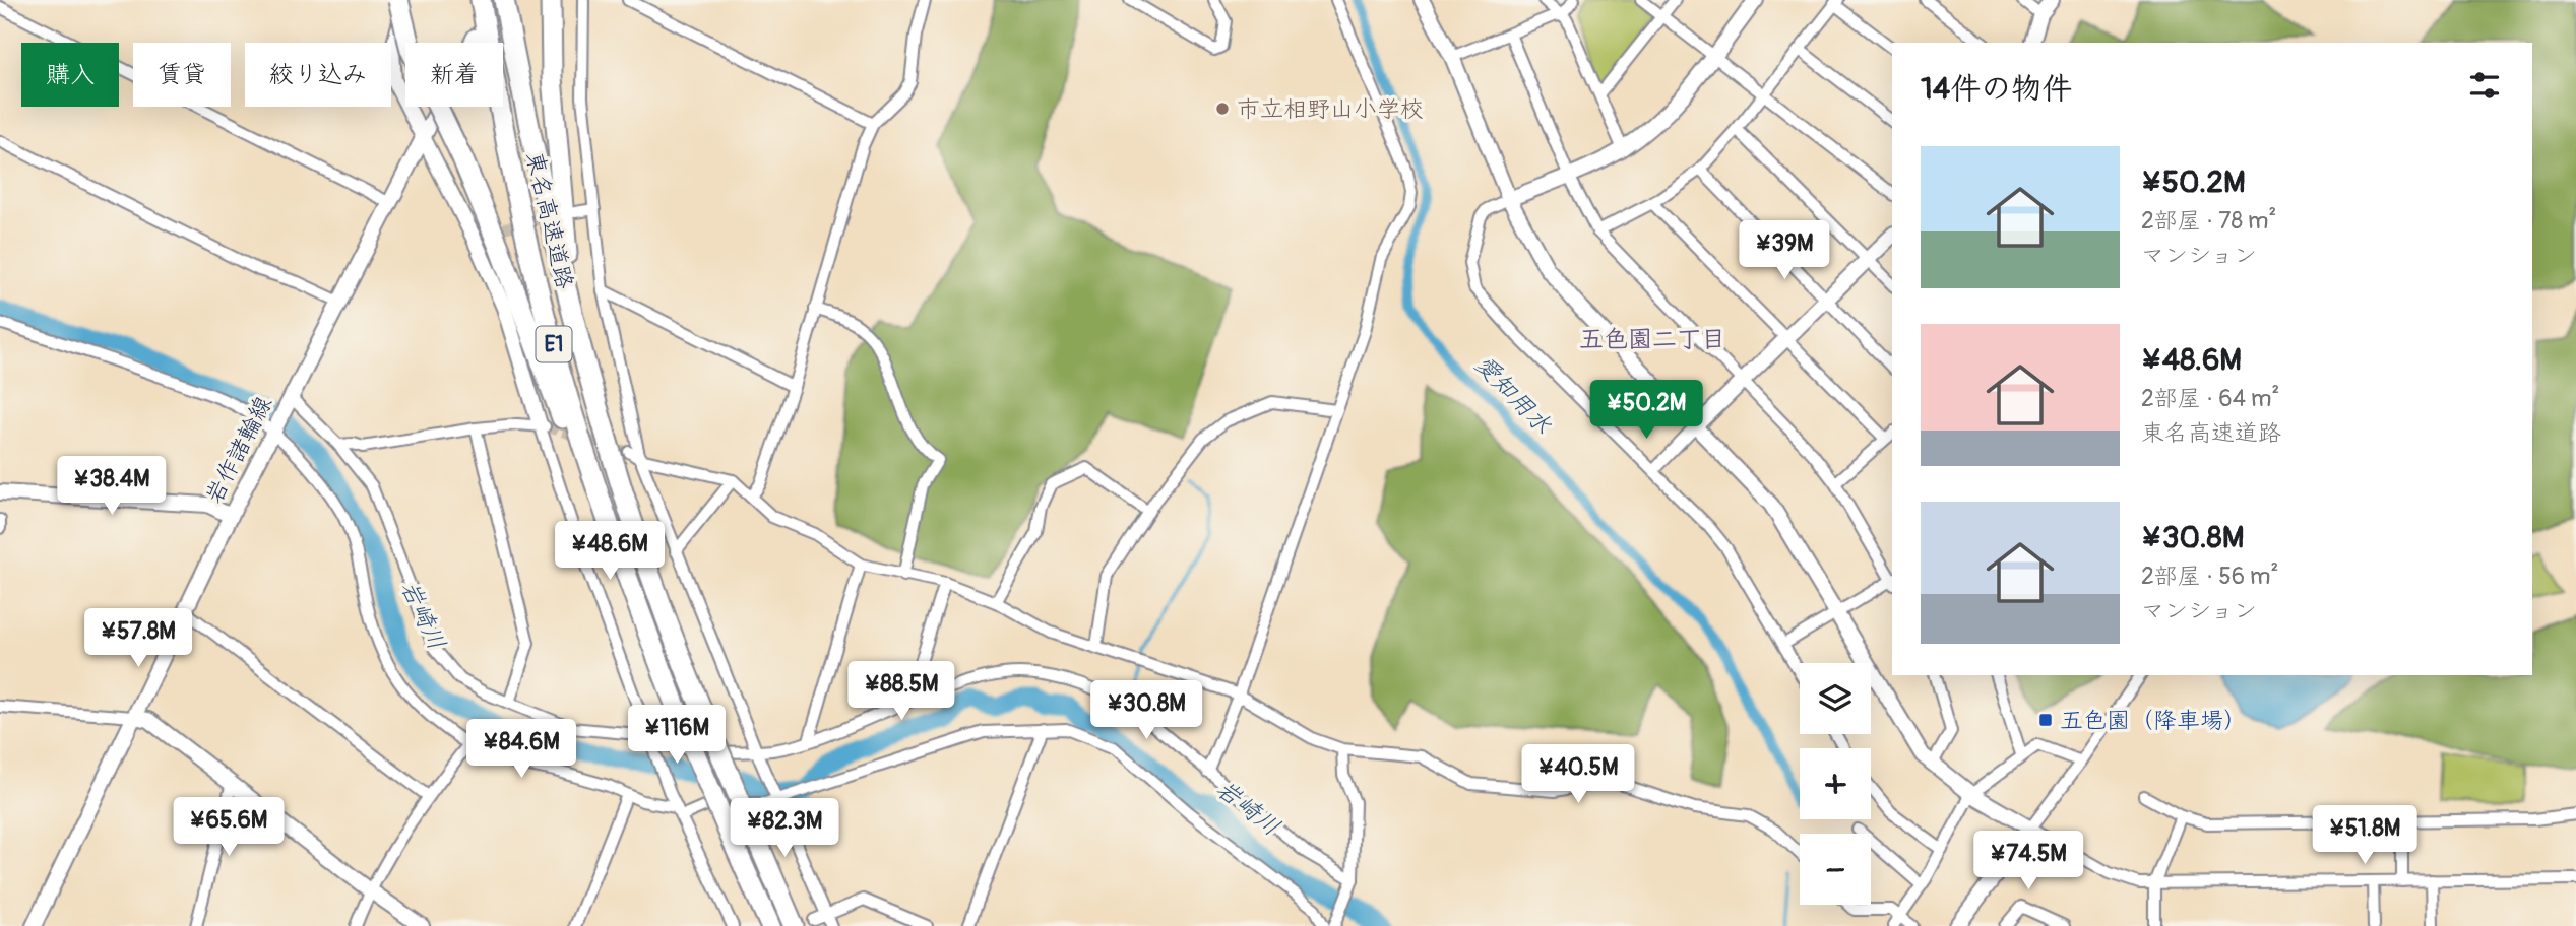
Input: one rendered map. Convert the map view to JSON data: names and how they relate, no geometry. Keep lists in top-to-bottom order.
{
  "streets": {
    "highway": ["東名高速道路", "E1"],
    "street": ["岩作諸輪線"]
  },
  "districts": ["五色園二丁目"],
  "water": ["愛知用水", "岩崎川"],
  "places": {
    "other": ["市立相野山小学校"],
    "transit": ["五色園（降車場）"]
  },
  "page": {
    "chip": [
      "購入",
      "賃貸",
      "絞り込み",
      "新着"
    ],
    "heading": "14件の物件",
    "list": [
      {
        "name": "¥50.2M",
        "note": "2部屋 · 78 m² · マンション"
      },
      {
        "name": "¥48.6M",
        "note": "2部屋 · 64 m² · 東名高速道路"
      },
      {
        "name": "¥30.8M",
        "note": "2部屋 · 56 m² · マンション"
      }
    ],
    "price": [
      "¥39M",
      "¥50.2M",
      "¥38.4M",
      "¥48.6M",
      "¥57.8M",
      "¥88.5M",
      "¥30.8M",
      "¥116M",
      "¥84.6M",
      "¥40.5M",
      "¥65.6M",
      "¥82.3M",
      "¥51.8M",
      "¥74.5M"
    ],
    "map_buttons": ["+", "−"]
  }
}
